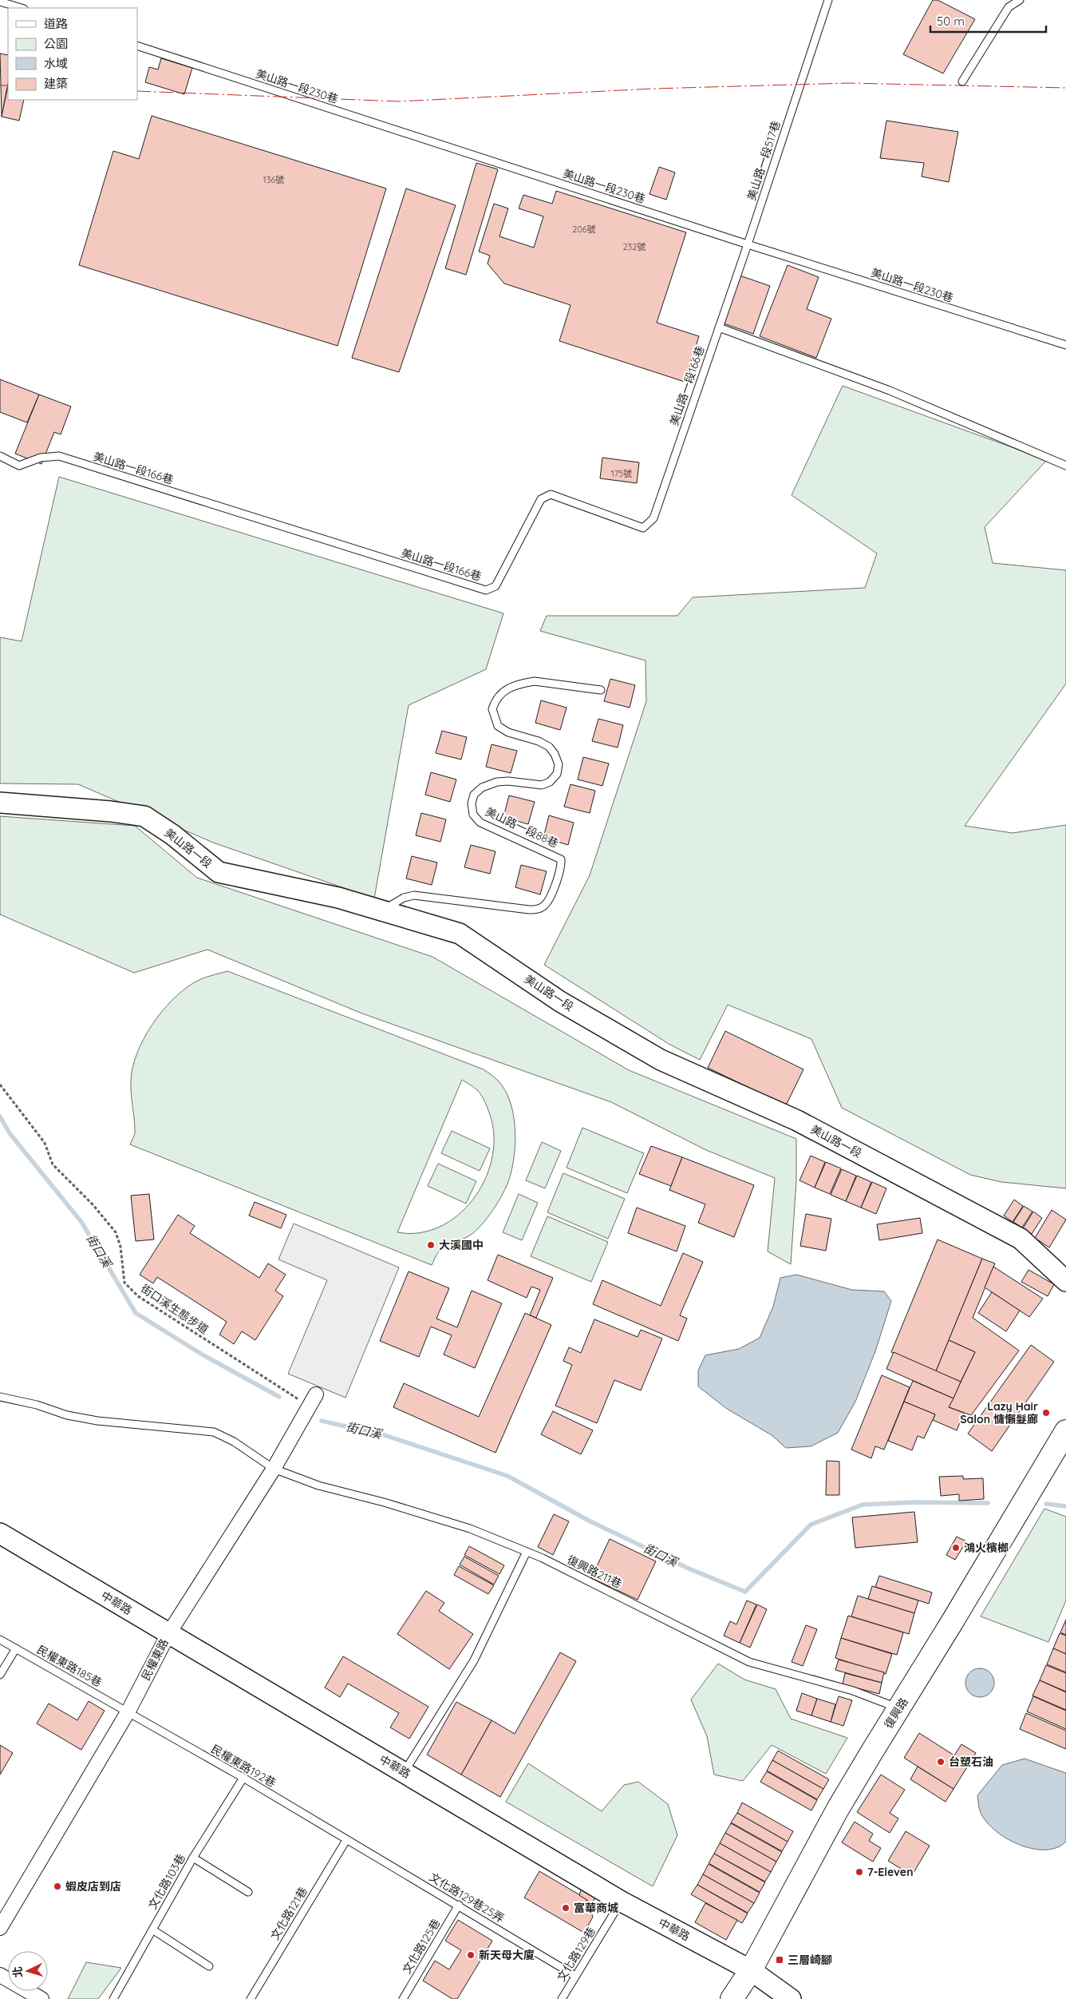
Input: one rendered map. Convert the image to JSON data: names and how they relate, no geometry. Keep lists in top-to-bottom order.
{
  "streets": {
    "main road": ["復興路"],
    "street": ["美山路一段", "中華路", "民權東路"],
    "lane": [
      "美山路一段230巷",
      "美山路一段517巷",
      "美山路一段166巷",
      "美山路一段88巷",
      "復興路211巷",
      "民權東路185巷",
      "民權東路192巷",
      "文化路103巷",
      "文化路129巷25弄",
      "文化路121巷",
      "文化路125巷",
      "文化路129巷"
    ],
    "path": ["街口溪生態步道"]
  },
  "crossings": [
    ["美山路一段230巷", "美山路一段517巷"],
    ["美山路一段517巷", "美山路一段166巷"],
    ["美山路一段88巷", "美山路一段"],
    ["復興路211巷", "民權東路"],
    ["復興路211巷", "復興路"],
    ["中華路", "民權東路"],
    ["中華路", "復興路"],
    ["中華路", "文化路129巷"],
    ["民權東路", "民權東路185巷"],
    ["民權東路", "民權東路192巷"],
    ["民權東路185巷", "民權東路192巷"],
    ["民權東路192巷", "文化路103巷"],
    ["民權東路192巷", "文化路129巷25弄"],
    ["民權東路192巷", "文化路121巷"],
    ["文化路129巷25弄", "文化路121巷"],
    ["文化路129巷25弄", "文化路125巷"],
    ["文化路129巷25弄", "文化路129巷"]
  ],
  "water": ["街口溪"],
  "places": {
    "other": [
      "大溪國中",
      "Lazy Hair Salon 慵懶髮廊",
      "鴻火檳榔",
      "台塑石油",
      "7-Eleven",
      "蝦皮店到店",
      "富華商城",
      "新天母大廈"
    ],
    "transit": ["三層崎腳"]
  },
  "house_numbers": [
    "136號",
    "206號",
    "232號",
    "175號"
  ],
  "legend": [
    "道路",
    "公園",
    "水域",
    "建築"
  ],
  "scale_bar": "50 m",
  "north": "left"
}
